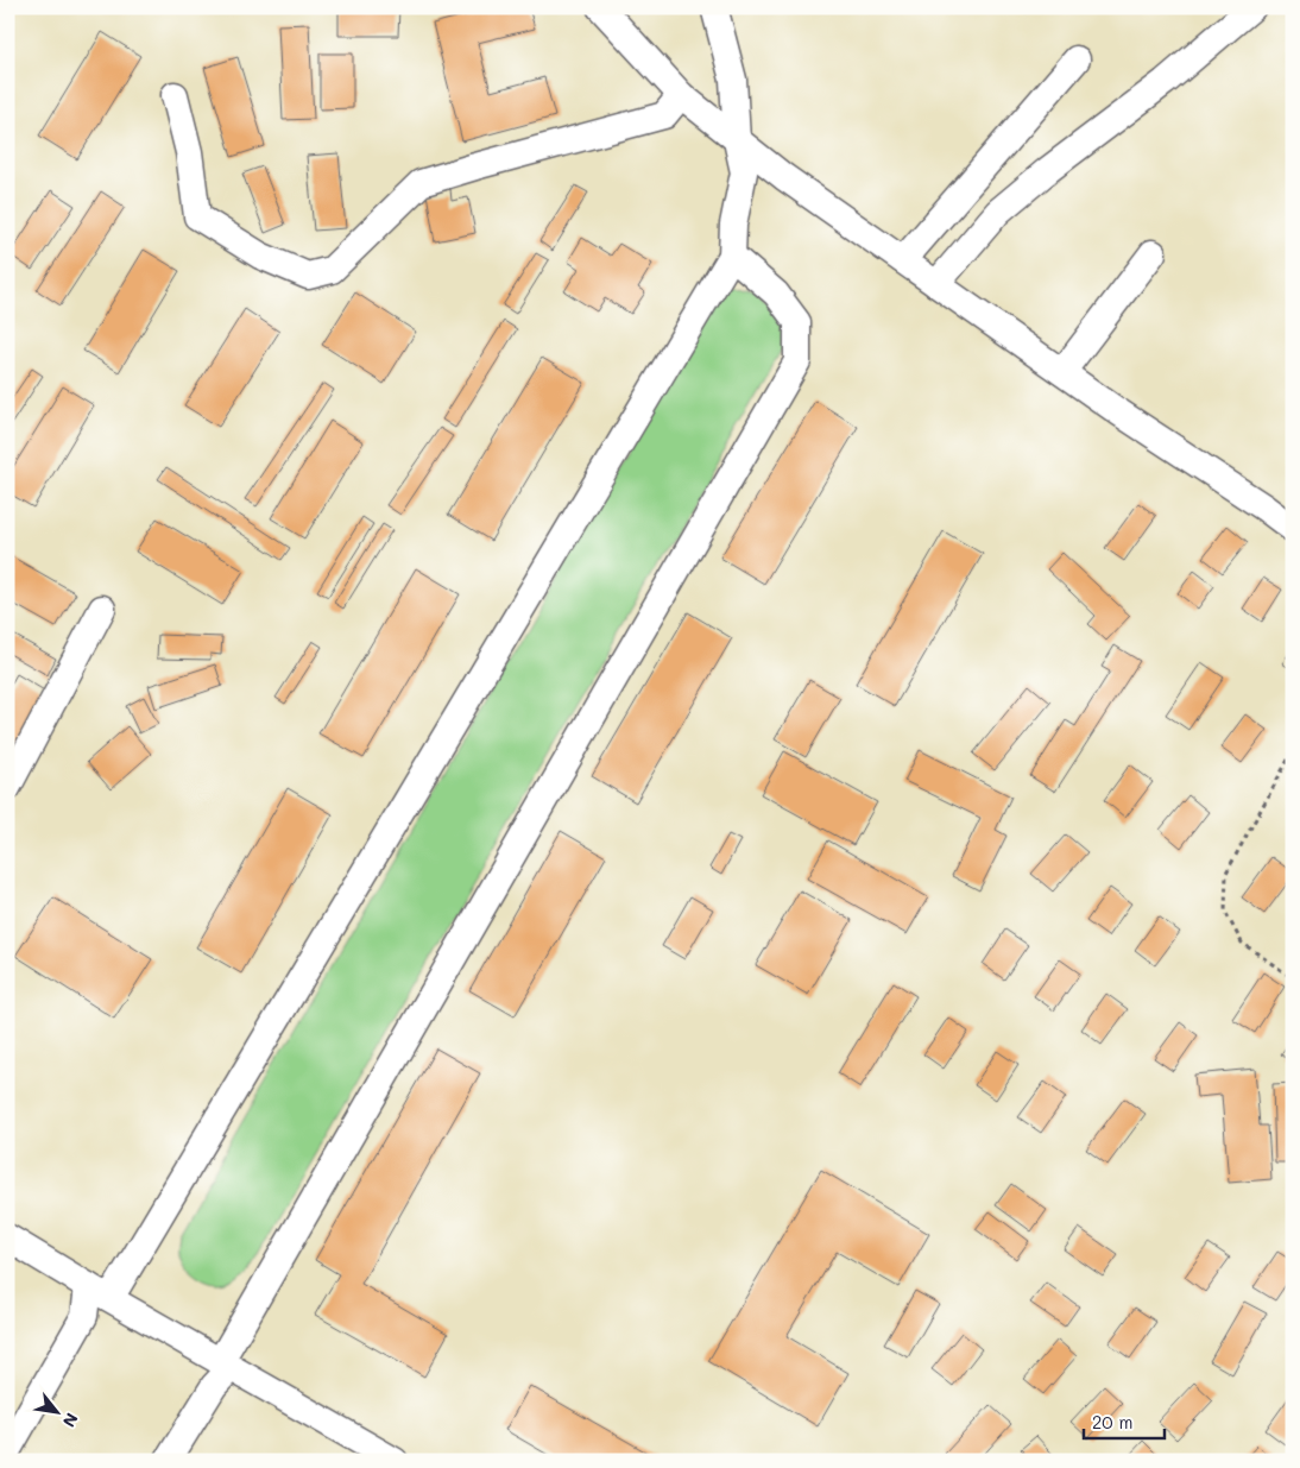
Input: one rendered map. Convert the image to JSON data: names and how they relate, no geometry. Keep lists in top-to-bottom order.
{
  "scale_bar": "20 m",
  "north": "bottom right"
}
